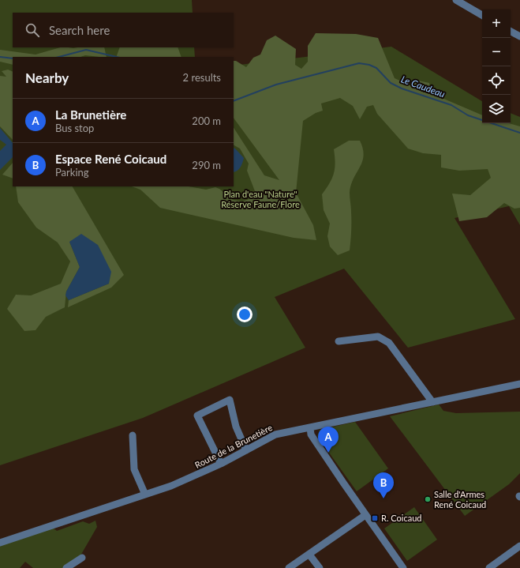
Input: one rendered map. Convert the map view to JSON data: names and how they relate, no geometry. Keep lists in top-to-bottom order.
{
  "streets": {
    "street": ["Route de la Brunetière"]
  },
  "water": ["Le Caudeau"],
  "parks": ["Plan d'eau \"Nature\" Réserve Faune/Flore"],
  "places": {
    "other": ["Salle d'Armes René Coicaud"],
    "transit": ["R. Coicaud"]
  },
  "page": {
    "map_buttons": ["+", "−"],
    "search": "Search here",
    "heading": ["Nearby", "2 results"],
    "list": [
      {
        "mark": "A",
        "name": "La Brunetière",
        "note": "Bus stop",
        "value": "200 m"
      },
      {
        "mark": "B",
        "name": "Espace René Coicaud",
        "note": "Parking",
        "value": "290 m"
      }
    ],
    "pins": ["A", "B"]
  }
}
